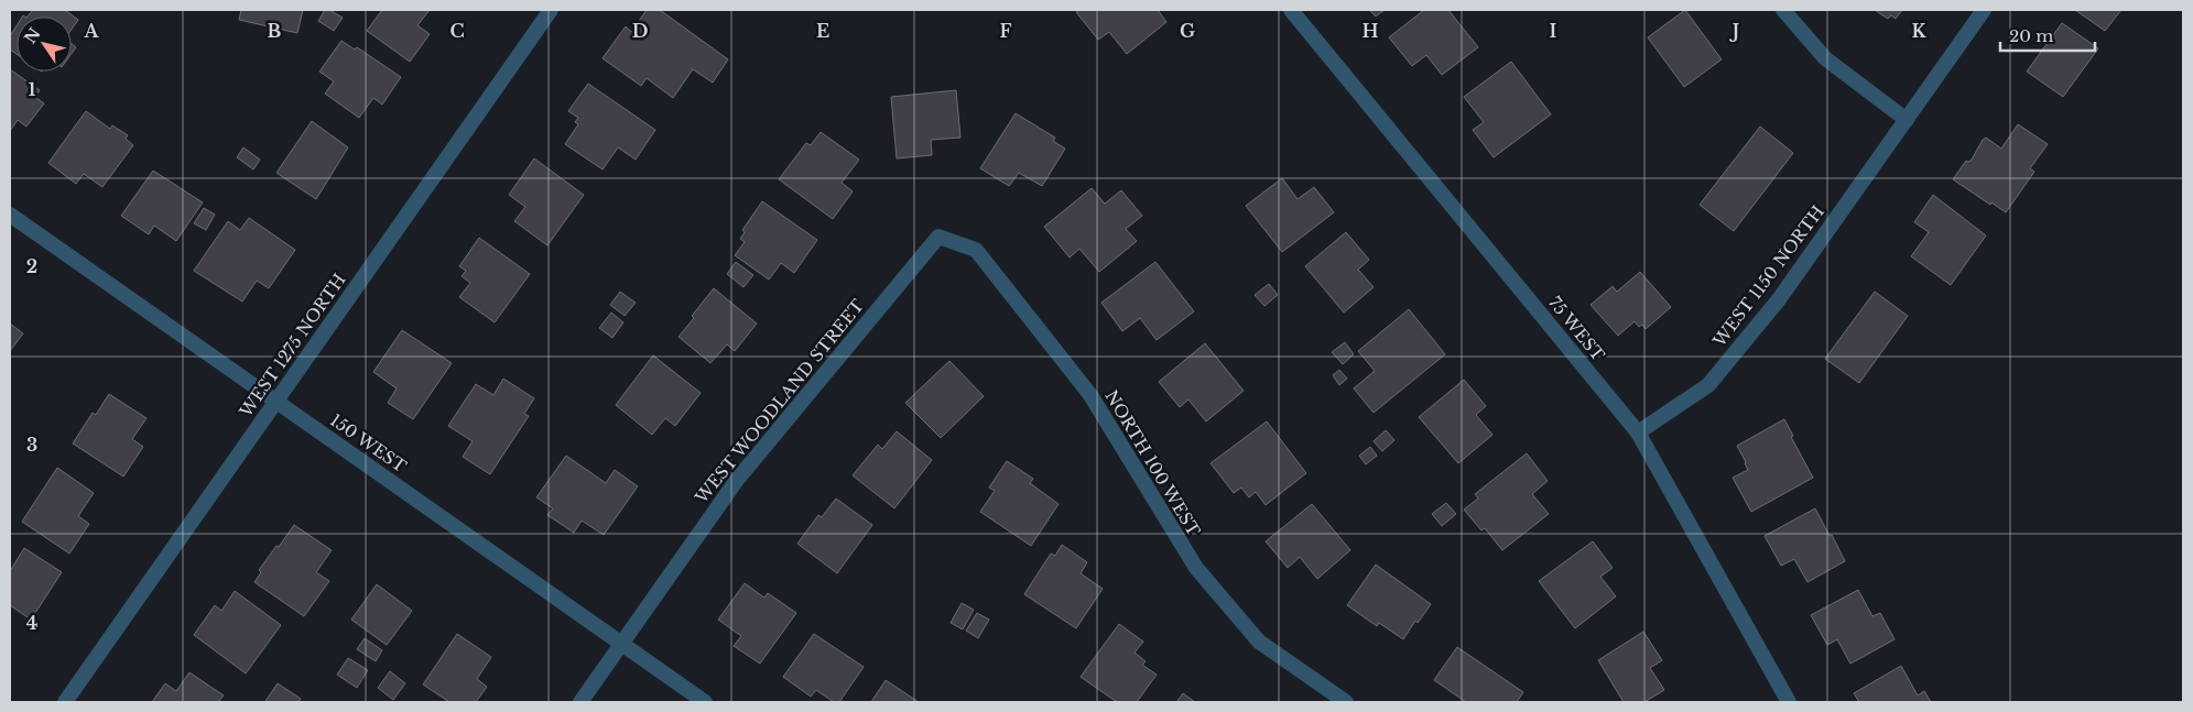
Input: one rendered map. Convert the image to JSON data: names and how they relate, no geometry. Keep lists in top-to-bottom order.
{
  "streets": {
    "street": [
      "WEST 1150 NORTH",
      "75 WEST",
      "WEST 1275 NORTH",
      "WEST WOODLAND STREET",
      "150 WEST",
      "NORTH 100 WEST"
    ]
  },
  "crossings": [
    ["WEST 1150 NORTH", "75 WEST"],
    ["WEST 1275 NORTH", "150 WEST"],
    ["WEST WOODLAND STREET", "150 WEST"],
    ["WEST WOODLAND STREET", "NORTH 100 WEST"]
  ],
  "scale_bar": "20 m",
  "north": "top left",
  "grid": {
    "columns": [
      "A",
      "B",
      "C",
      "D",
      "E",
      "F",
      "G",
      "H",
      "I",
      "J",
      "K"
    ],
    "rows": [
      "1",
      "2",
      "3",
      "4"
    ]
  }
}
